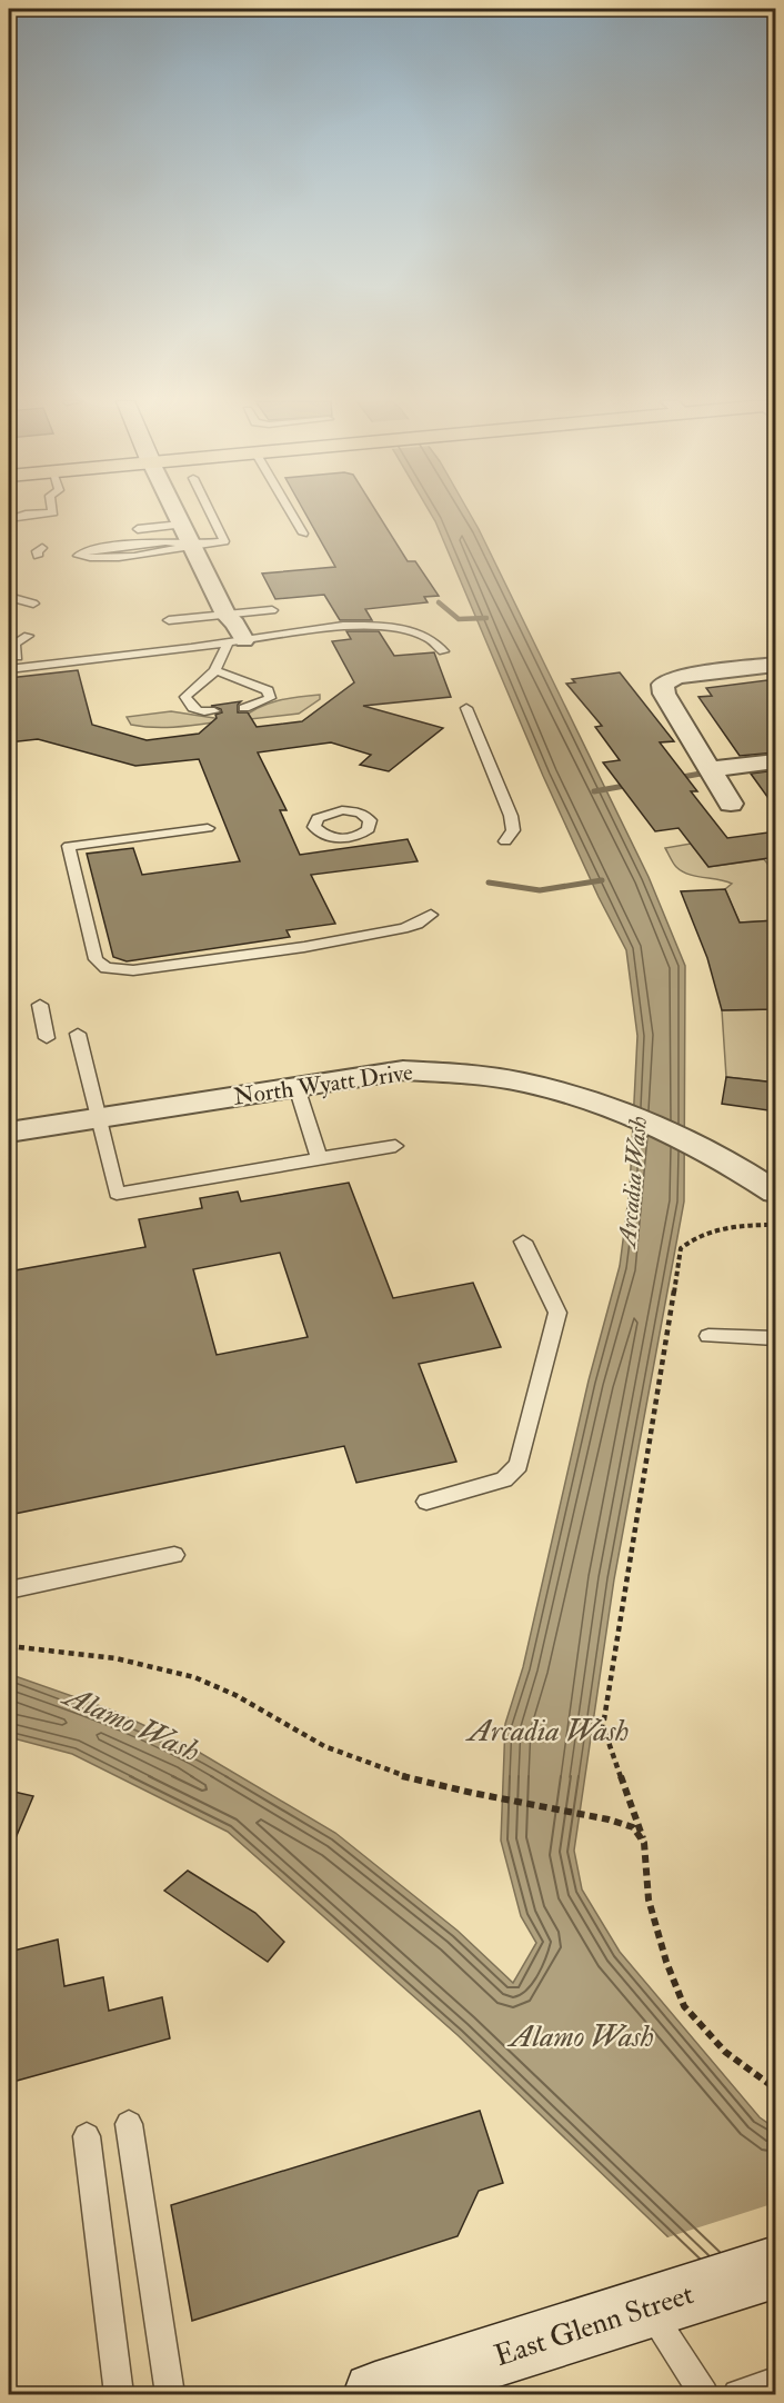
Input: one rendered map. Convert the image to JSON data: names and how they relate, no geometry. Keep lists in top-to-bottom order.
{
  "streets": {
    "street": ["North Wyatt Drive", "East Glenn Street"]
  },
  "water": ["Arcadia Wash", "Alamo Wash"]
}
